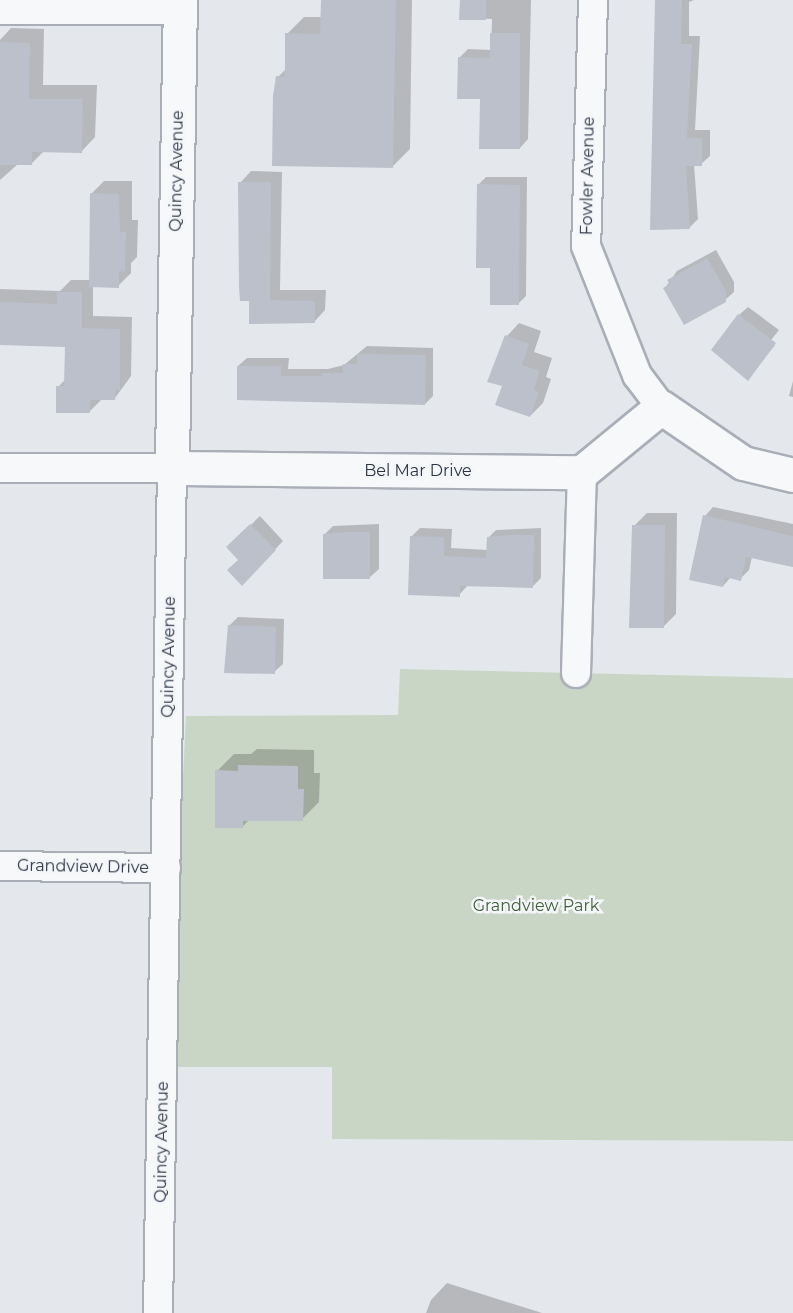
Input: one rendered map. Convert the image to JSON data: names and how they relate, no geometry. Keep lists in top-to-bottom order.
{
  "streets": {
    "street": [
      "Quincy Avenue",
      "Fowler Avenue",
      "Bel Mar Drive",
      "Grandview Drive"
    ]
  },
  "crossings": [
    ["Quincy Avenue", "Bel Mar Drive"],
    ["Quincy Avenue", "Grandview Drive"]
  ],
  "parks": ["Grandview Park"]
}
